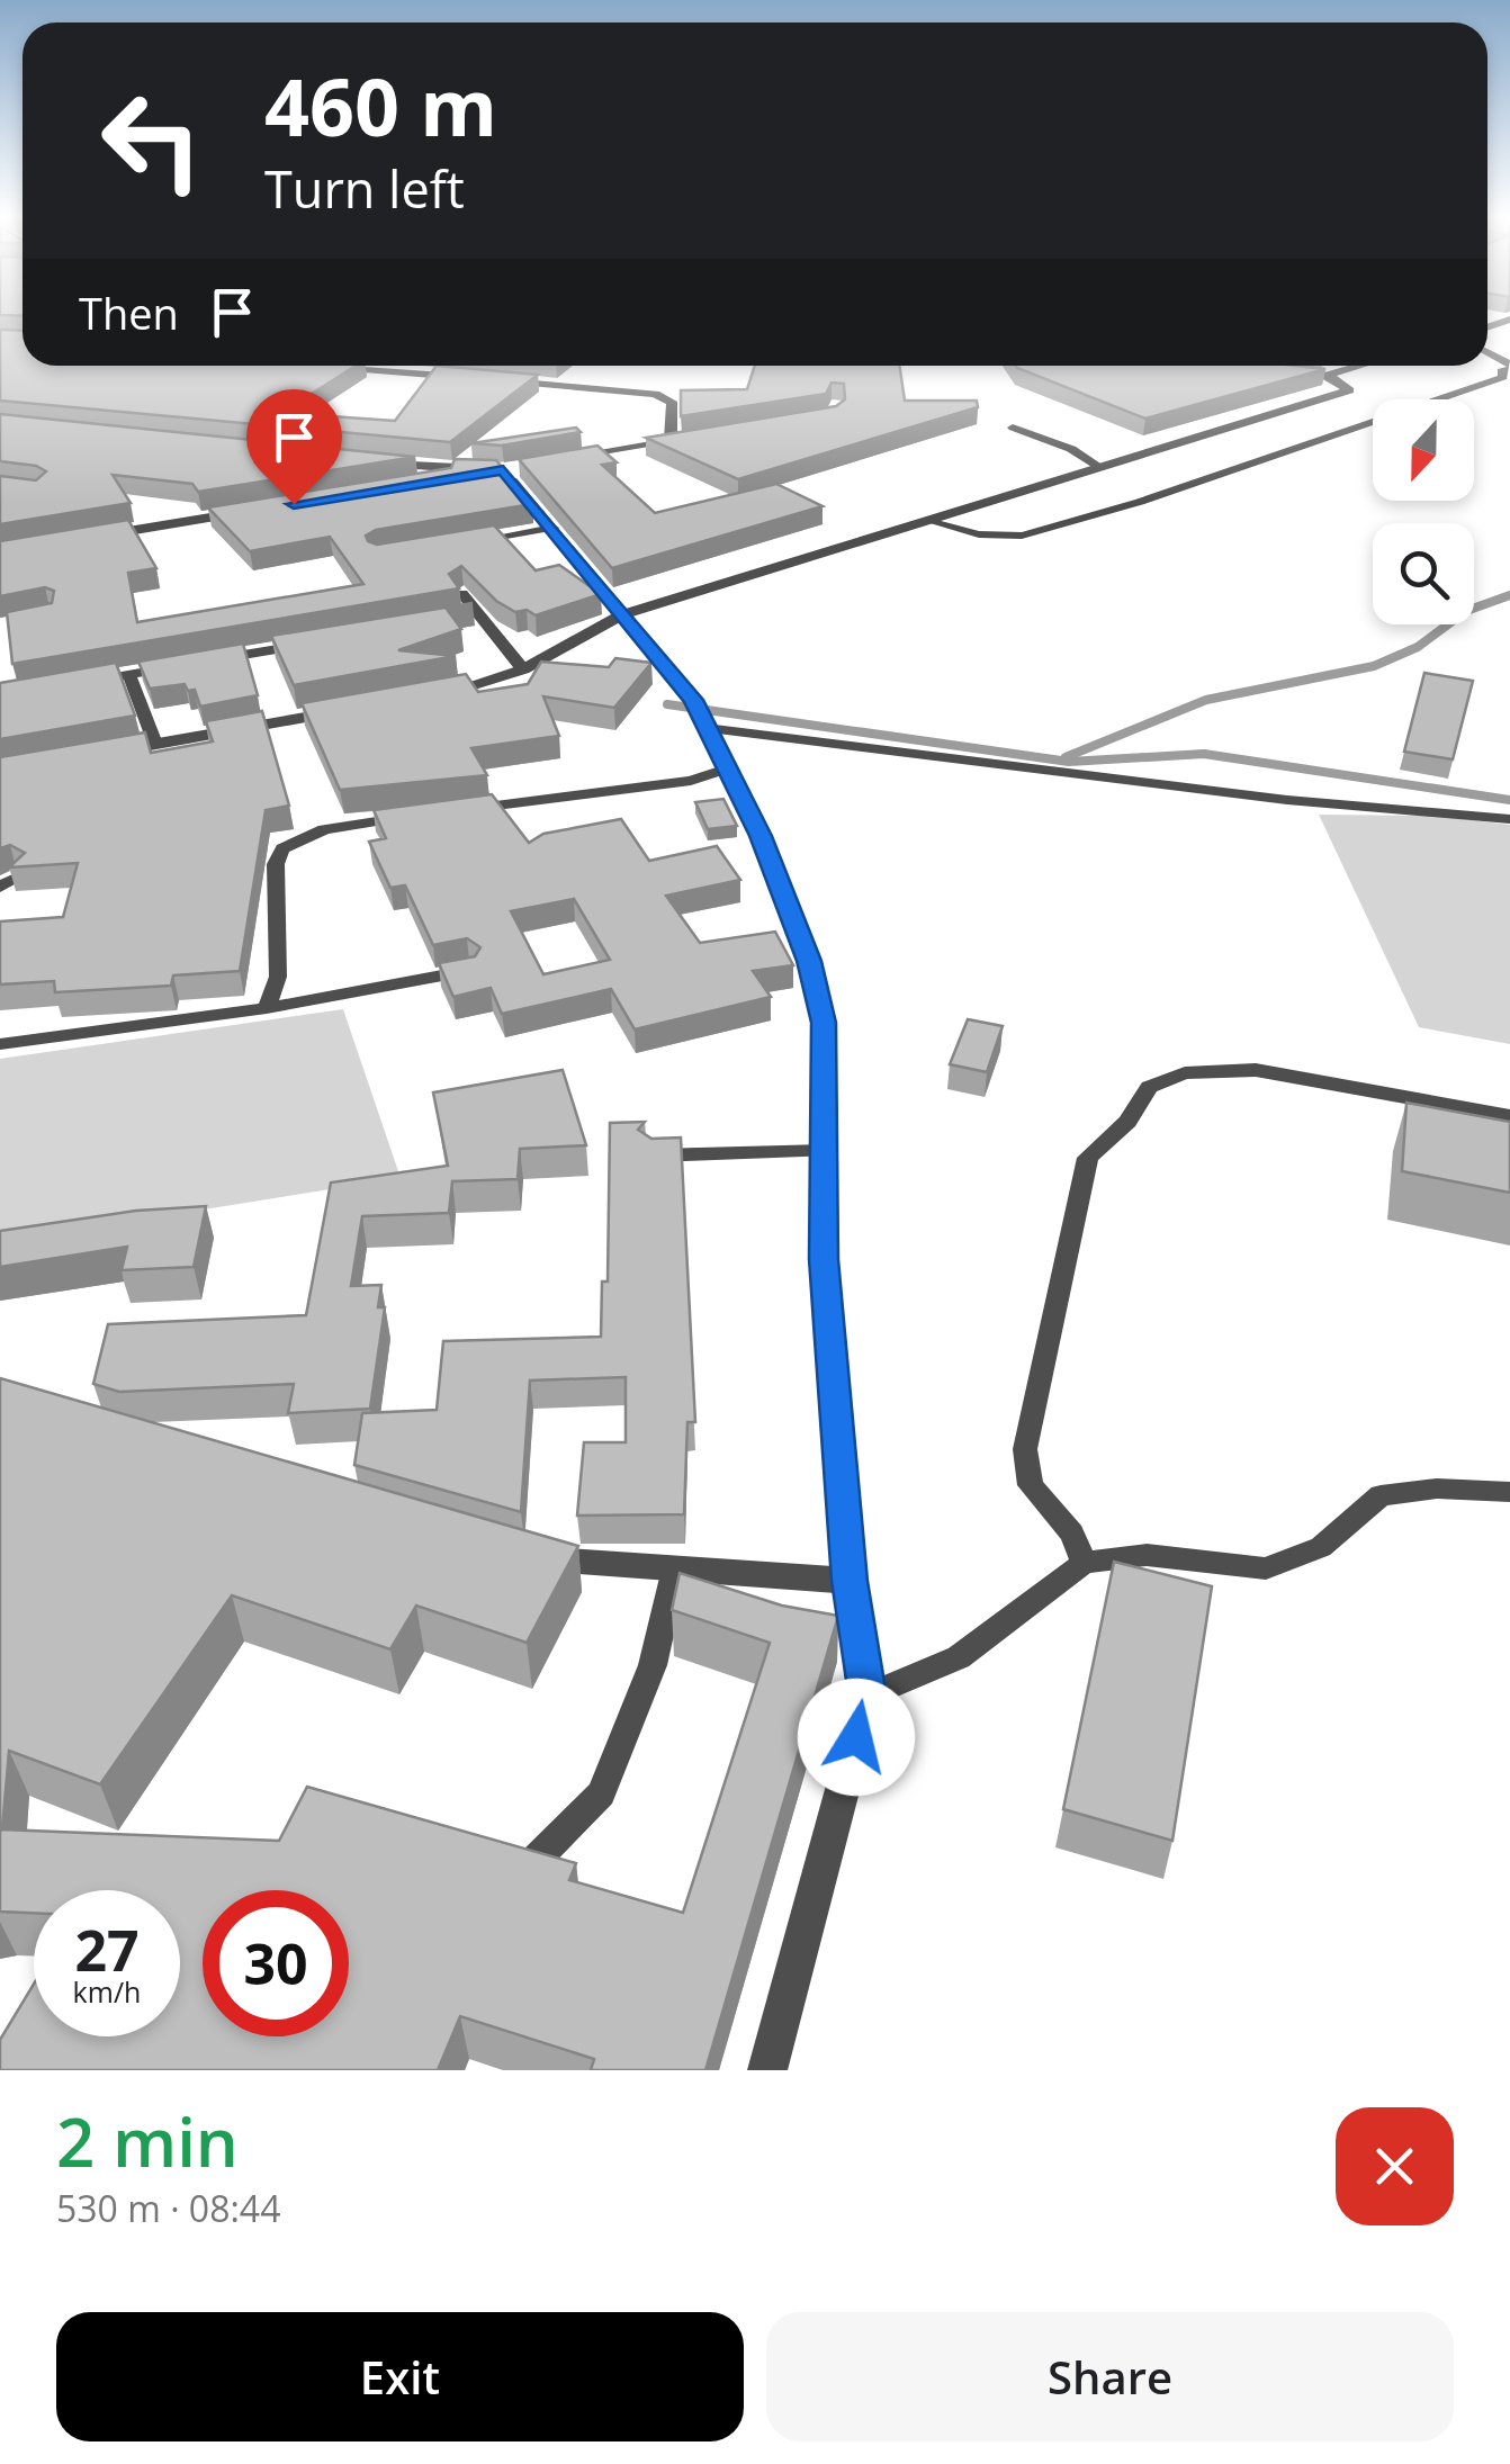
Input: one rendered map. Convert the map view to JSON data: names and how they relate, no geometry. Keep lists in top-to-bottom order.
{
  "north": "bottom",
  "page": {
    "turn": ["460 m", "Turn left"],
    "then": "Then",
    "speed": "27 km/h",
    "limit": "30",
    "heading": ["2 min", "530 m · 08:44"],
    "buttons": ["Exit", "Share"]
  }
}
